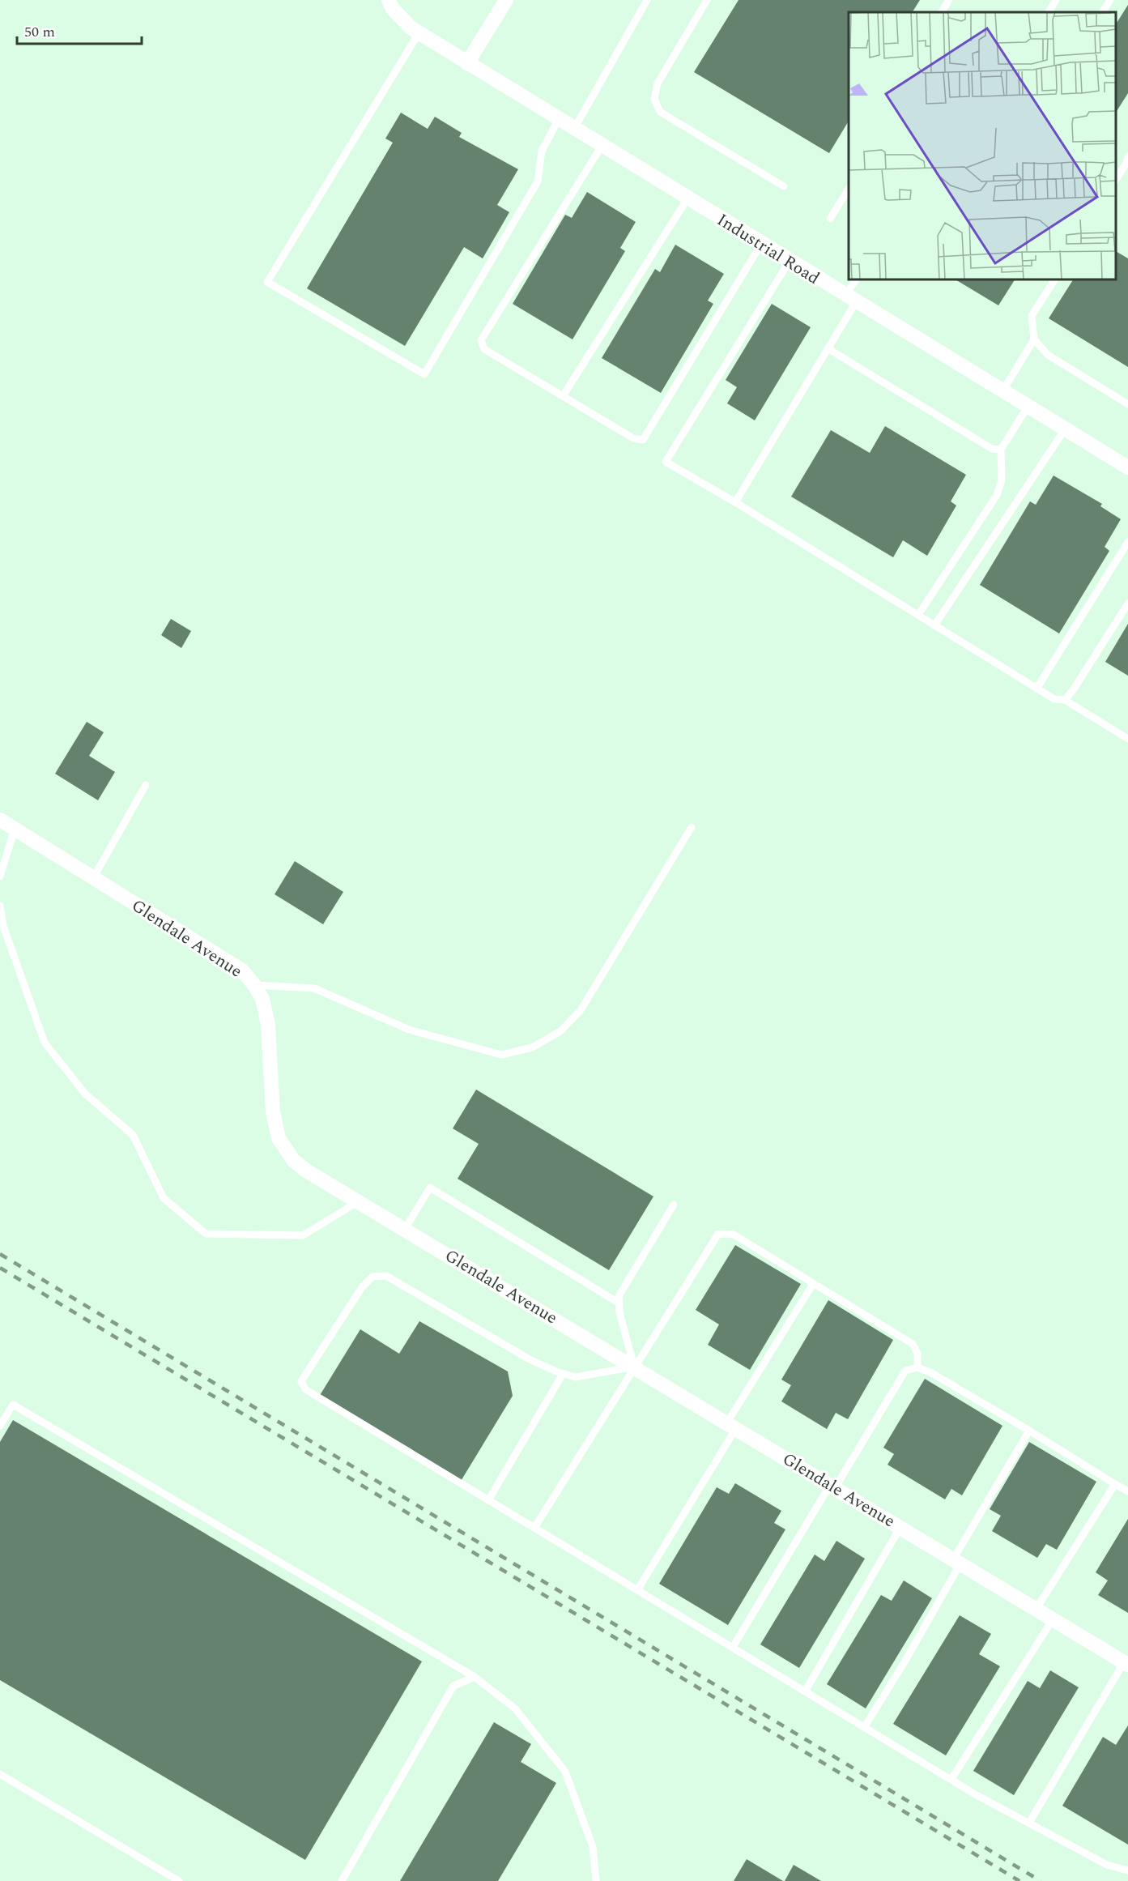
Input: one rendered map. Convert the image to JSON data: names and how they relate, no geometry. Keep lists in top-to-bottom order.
{
  "streets": {
    "street": ["Industrial Road", "Glendale Avenue"]
  },
  "scale_bar": "50 m"
}
